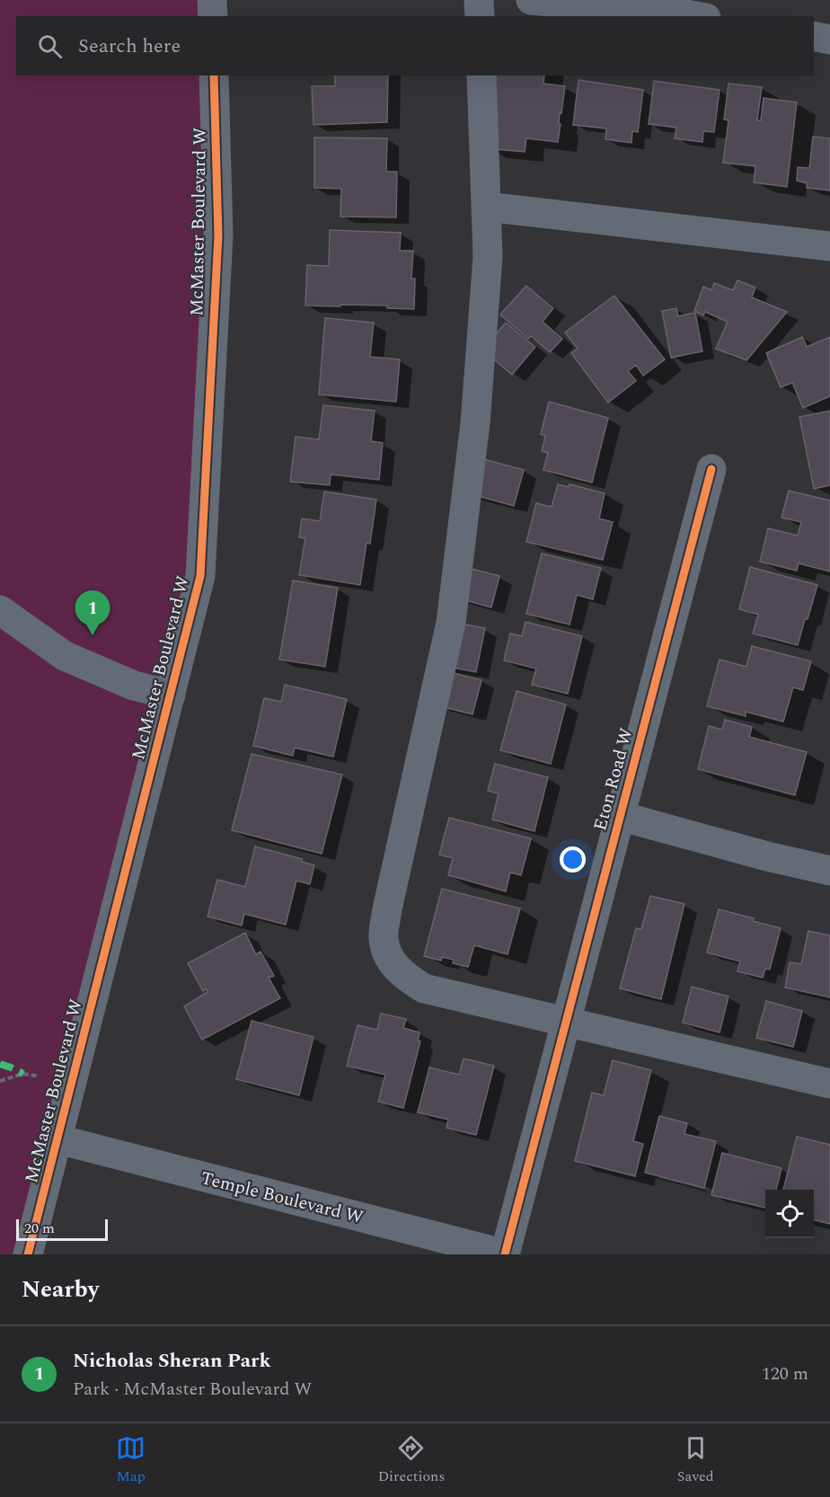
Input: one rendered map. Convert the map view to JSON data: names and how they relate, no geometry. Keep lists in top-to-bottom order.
{
  "streets": {
    "street": ["McMaster Boulevard W", "Eton Road W", "Temple Boulevard W"]
  },
  "crossings": [
    ["McMaster Boulevard W", "Temple Boulevard W"],
    ["Eton Road W", "Temple Boulevard W"]
  ],
  "scale_bar": "20 m",
  "page": {
    "search": "Search here",
    "pins": "1",
    "scale": "20 m",
    "heading": "Nearby",
    "list": [
      {
        "mark": "1",
        "name": "Nicholas Sheran Park",
        "note": "Park · McMaster Boulevard W",
        "value": "120 m"
      }
    ],
    "nav": ["Map", "Directions", "Saved"]
  }
}
